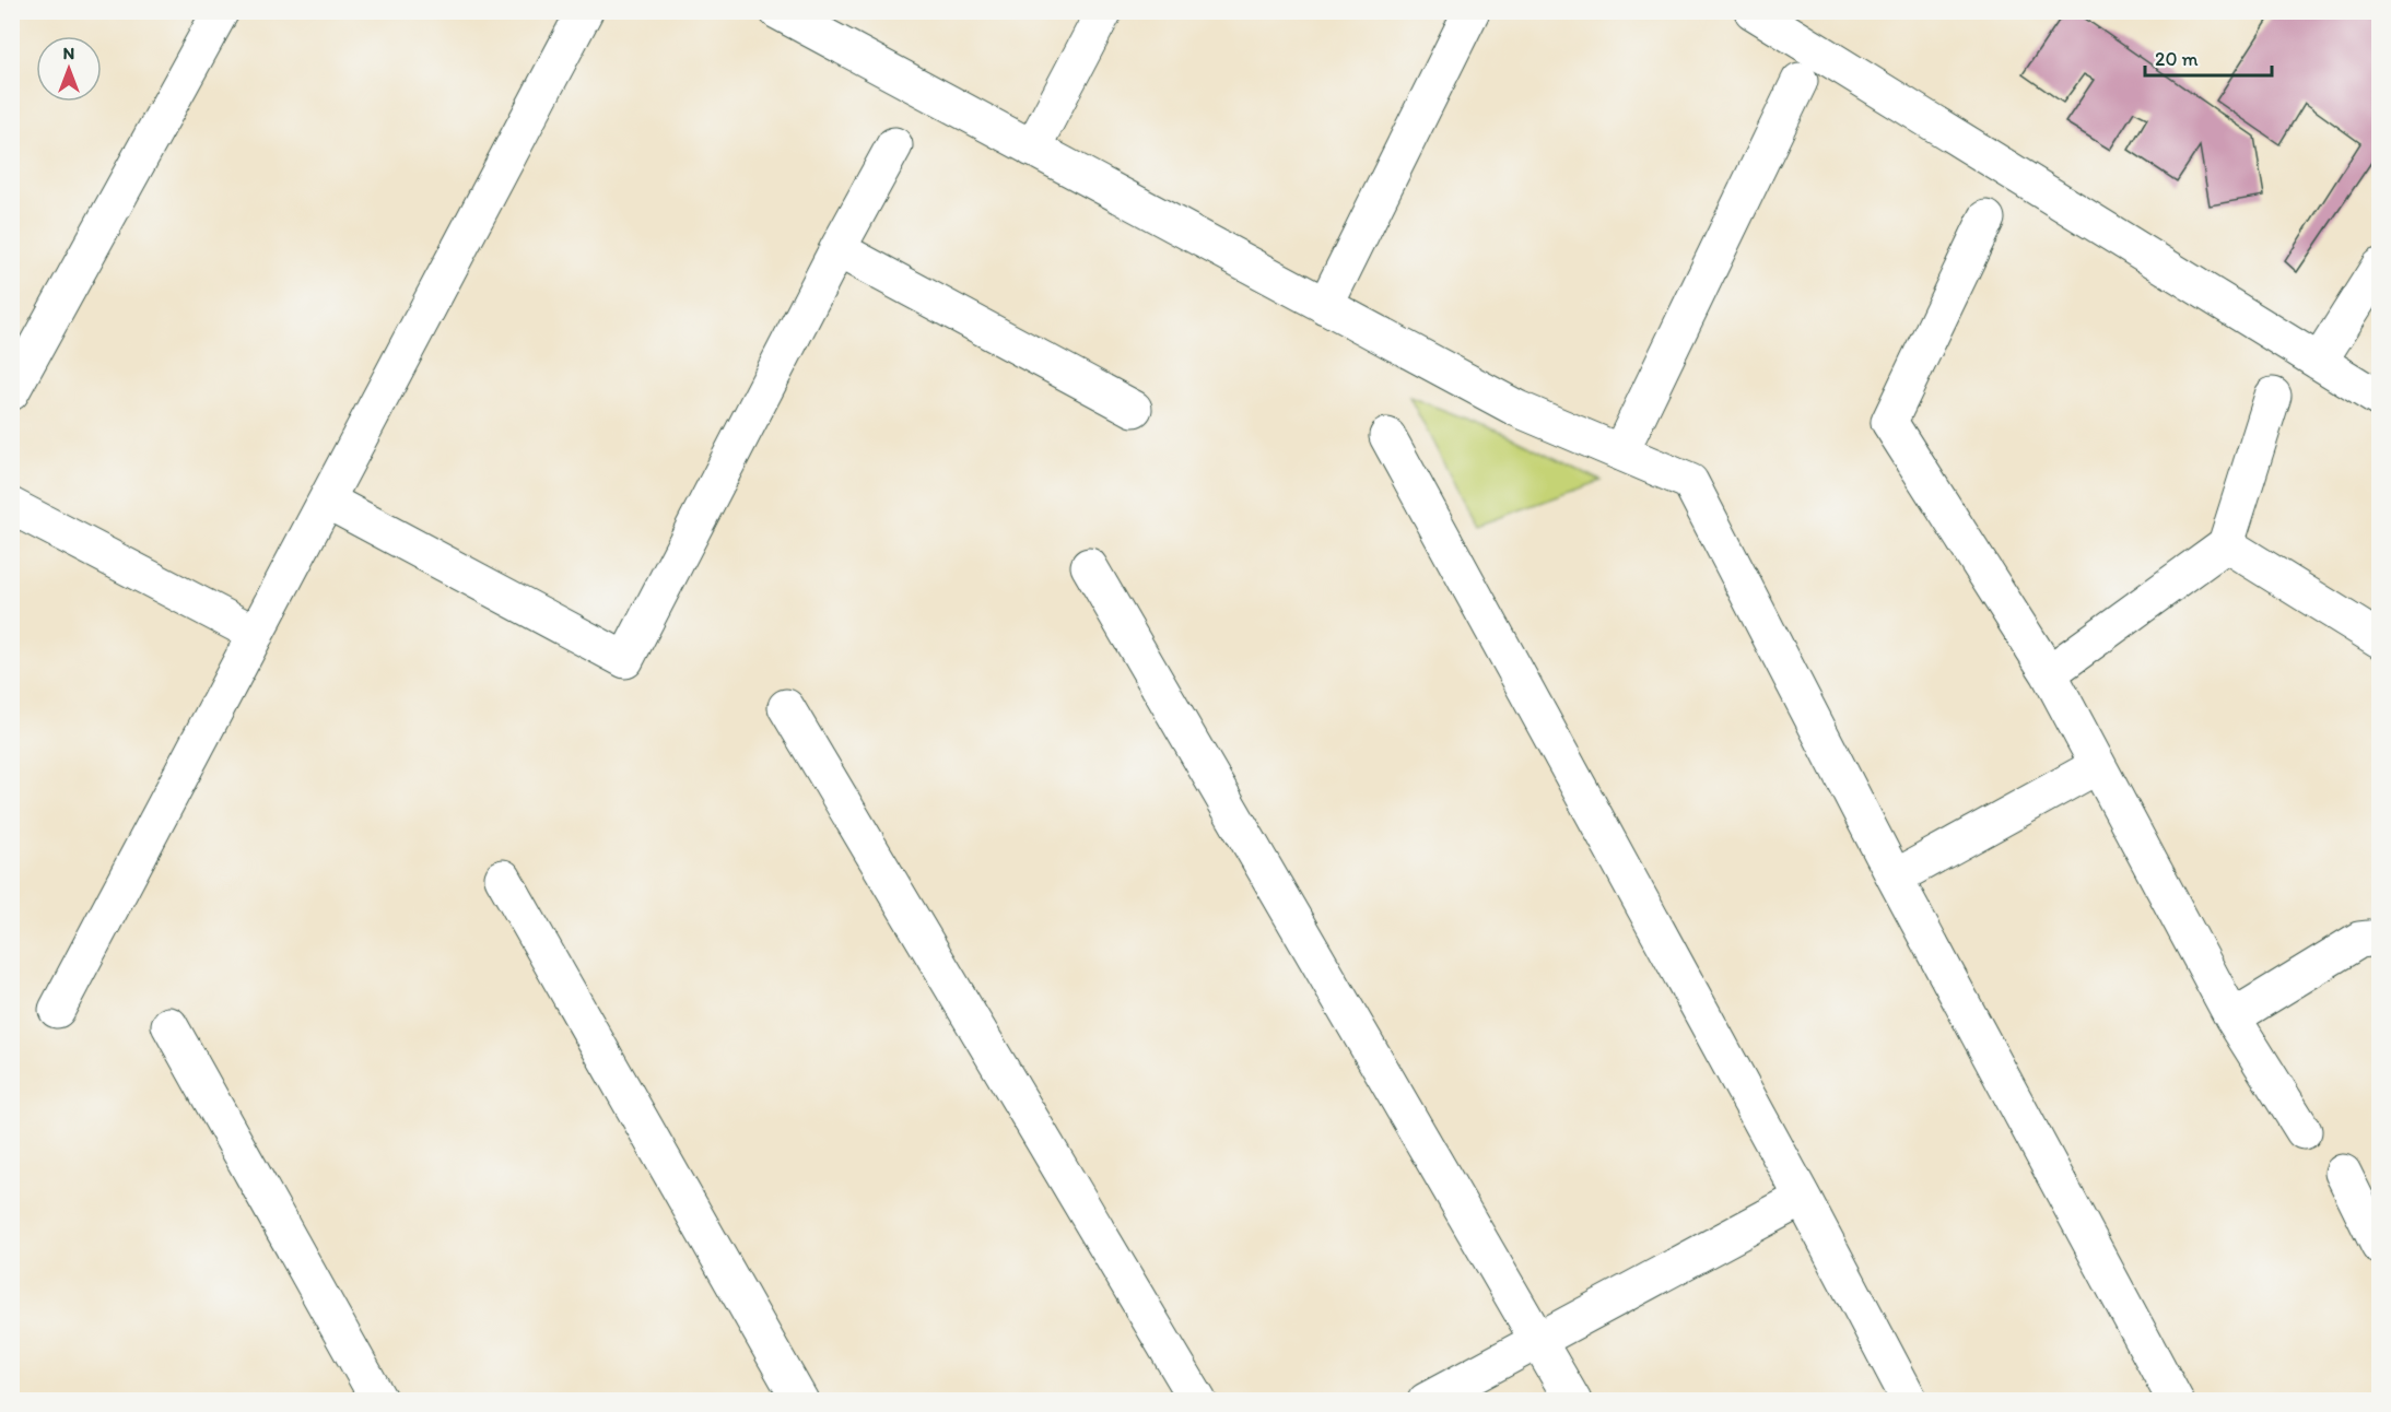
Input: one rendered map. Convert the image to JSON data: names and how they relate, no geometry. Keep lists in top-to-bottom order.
{
  "scale_bar": "20 m",
  "north": "top"
}
